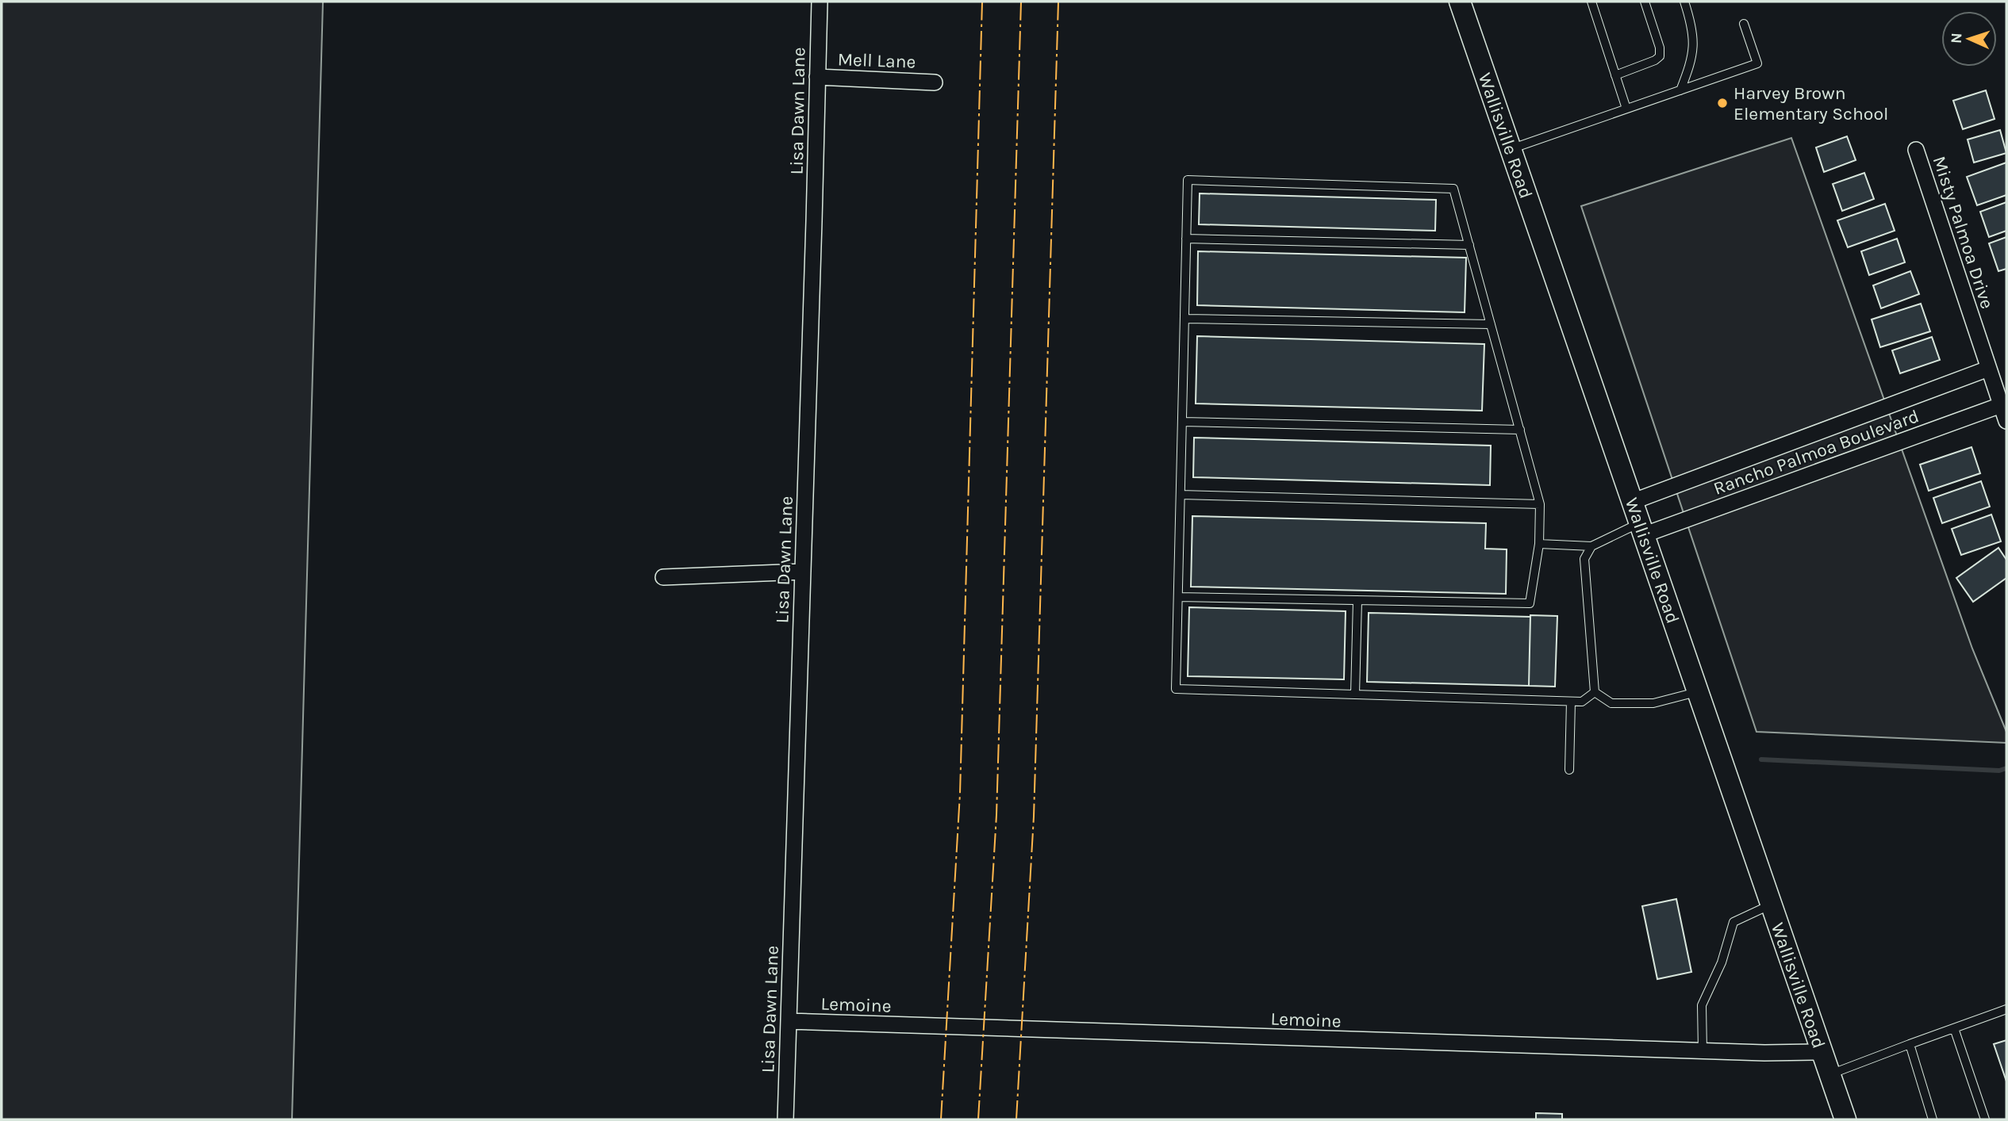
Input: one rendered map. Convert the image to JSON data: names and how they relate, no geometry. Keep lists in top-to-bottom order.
{
  "streets": {
    "main road": ["Wallisville Road"],
    "street": [
      "Mell Lane",
      "Lisa Dawn Lane",
      "Misty Palmoa Drive",
      "Rancho Palmoa Boulevard",
      "Lemoine"
    ]
  },
  "crossings": [
    ["Mell Lane", "Lisa Dawn Lane"],
    ["Lisa Dawn Lane", "Lemoine"],
    ["Wallisville Road", "Rancho Palmoa Boulevard"],
    ["Wallisville Road", "Lemoine"],
    ["Misty Palmoa Drive", "Rancho Palmoa Boulevard"]
  ],
  "places": ["Harvey Brown Elementary School"],
  "north": "left"
}
